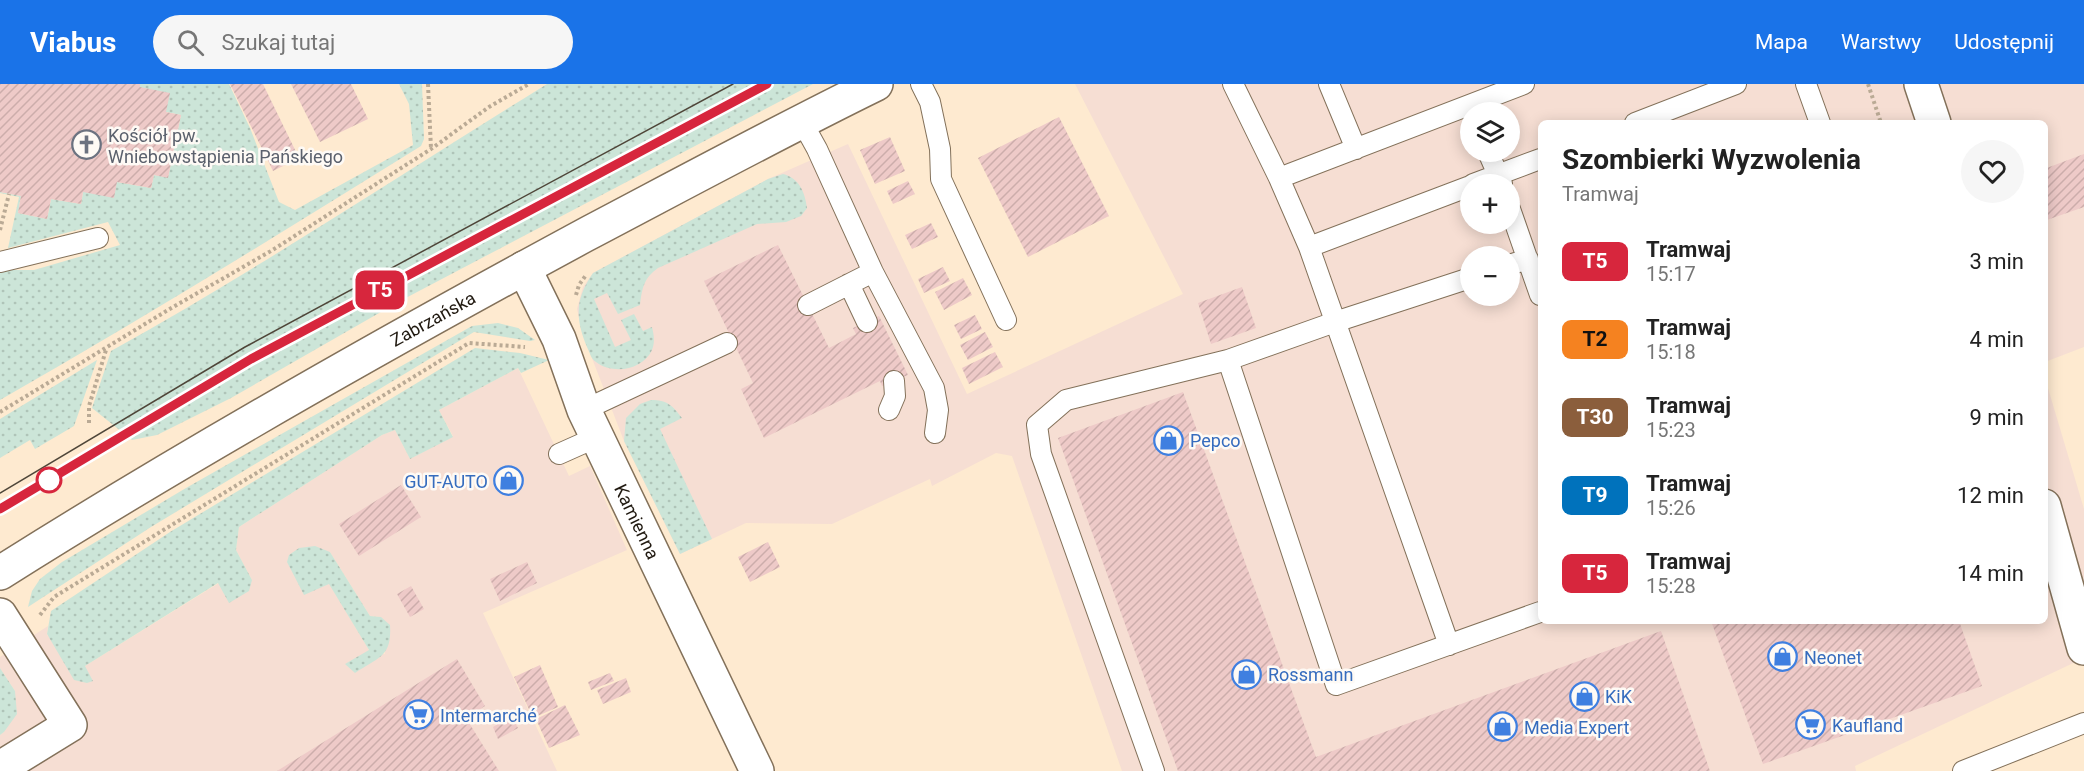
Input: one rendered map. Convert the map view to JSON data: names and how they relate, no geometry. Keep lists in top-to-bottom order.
{
  "streets": {
    "main road": ["Zabrzańska", "Kamienna"]
  },
  "crossings": [
    ["Zabrzańska", "Kamienna"]
  ],
  "places": {
    "church": ["Kościół pw. Wniebowstąpienia Pańskiego"],
    "shop": [
      "Pepco",
      "GUT-AUTO",
      "Neonet",
      "Rossmann",
      "KiK",
      "Media Expert"
    ],
    "supermarket": ["Intermarché", "Kaufland"]
  },
  "lines": ["tram line T5"],
  "page": {
    "header": "Viabus",
    "search": "Szukaj tutaj",
    "nav": ["Mapa", "Warstwy", "Udostępnij"],
    "on_map": "T5",
    "map_buttons": ["+", "−"],
    "heading": ["Szombierki Wyzwolenia", "Tramwaj"],
    "list": [
      {
        "mark": "T5",
        "name": "Tramwaj",
        "note": "15:17",
        "value": "3 min"
      },
      {
        "mark": "T2",
        "name": "Tramwaj",
        "note": "15:18",
        "value": "4 min"
      },
      {
        "mark": "T30",
        "name": "Tramwaj",
        "note": "15:23",
        "value": "9 min"
      },
      {
        "mark": "T9",
        "name": "Tramwaj",
        "note": "15:26",
        "value": "12 min"
      },
      {
        "mark": "T5",
        "name": "Tramwaj",
        "note": "15:28",
        "value": "14 min"
      }
    ]
  }
}
